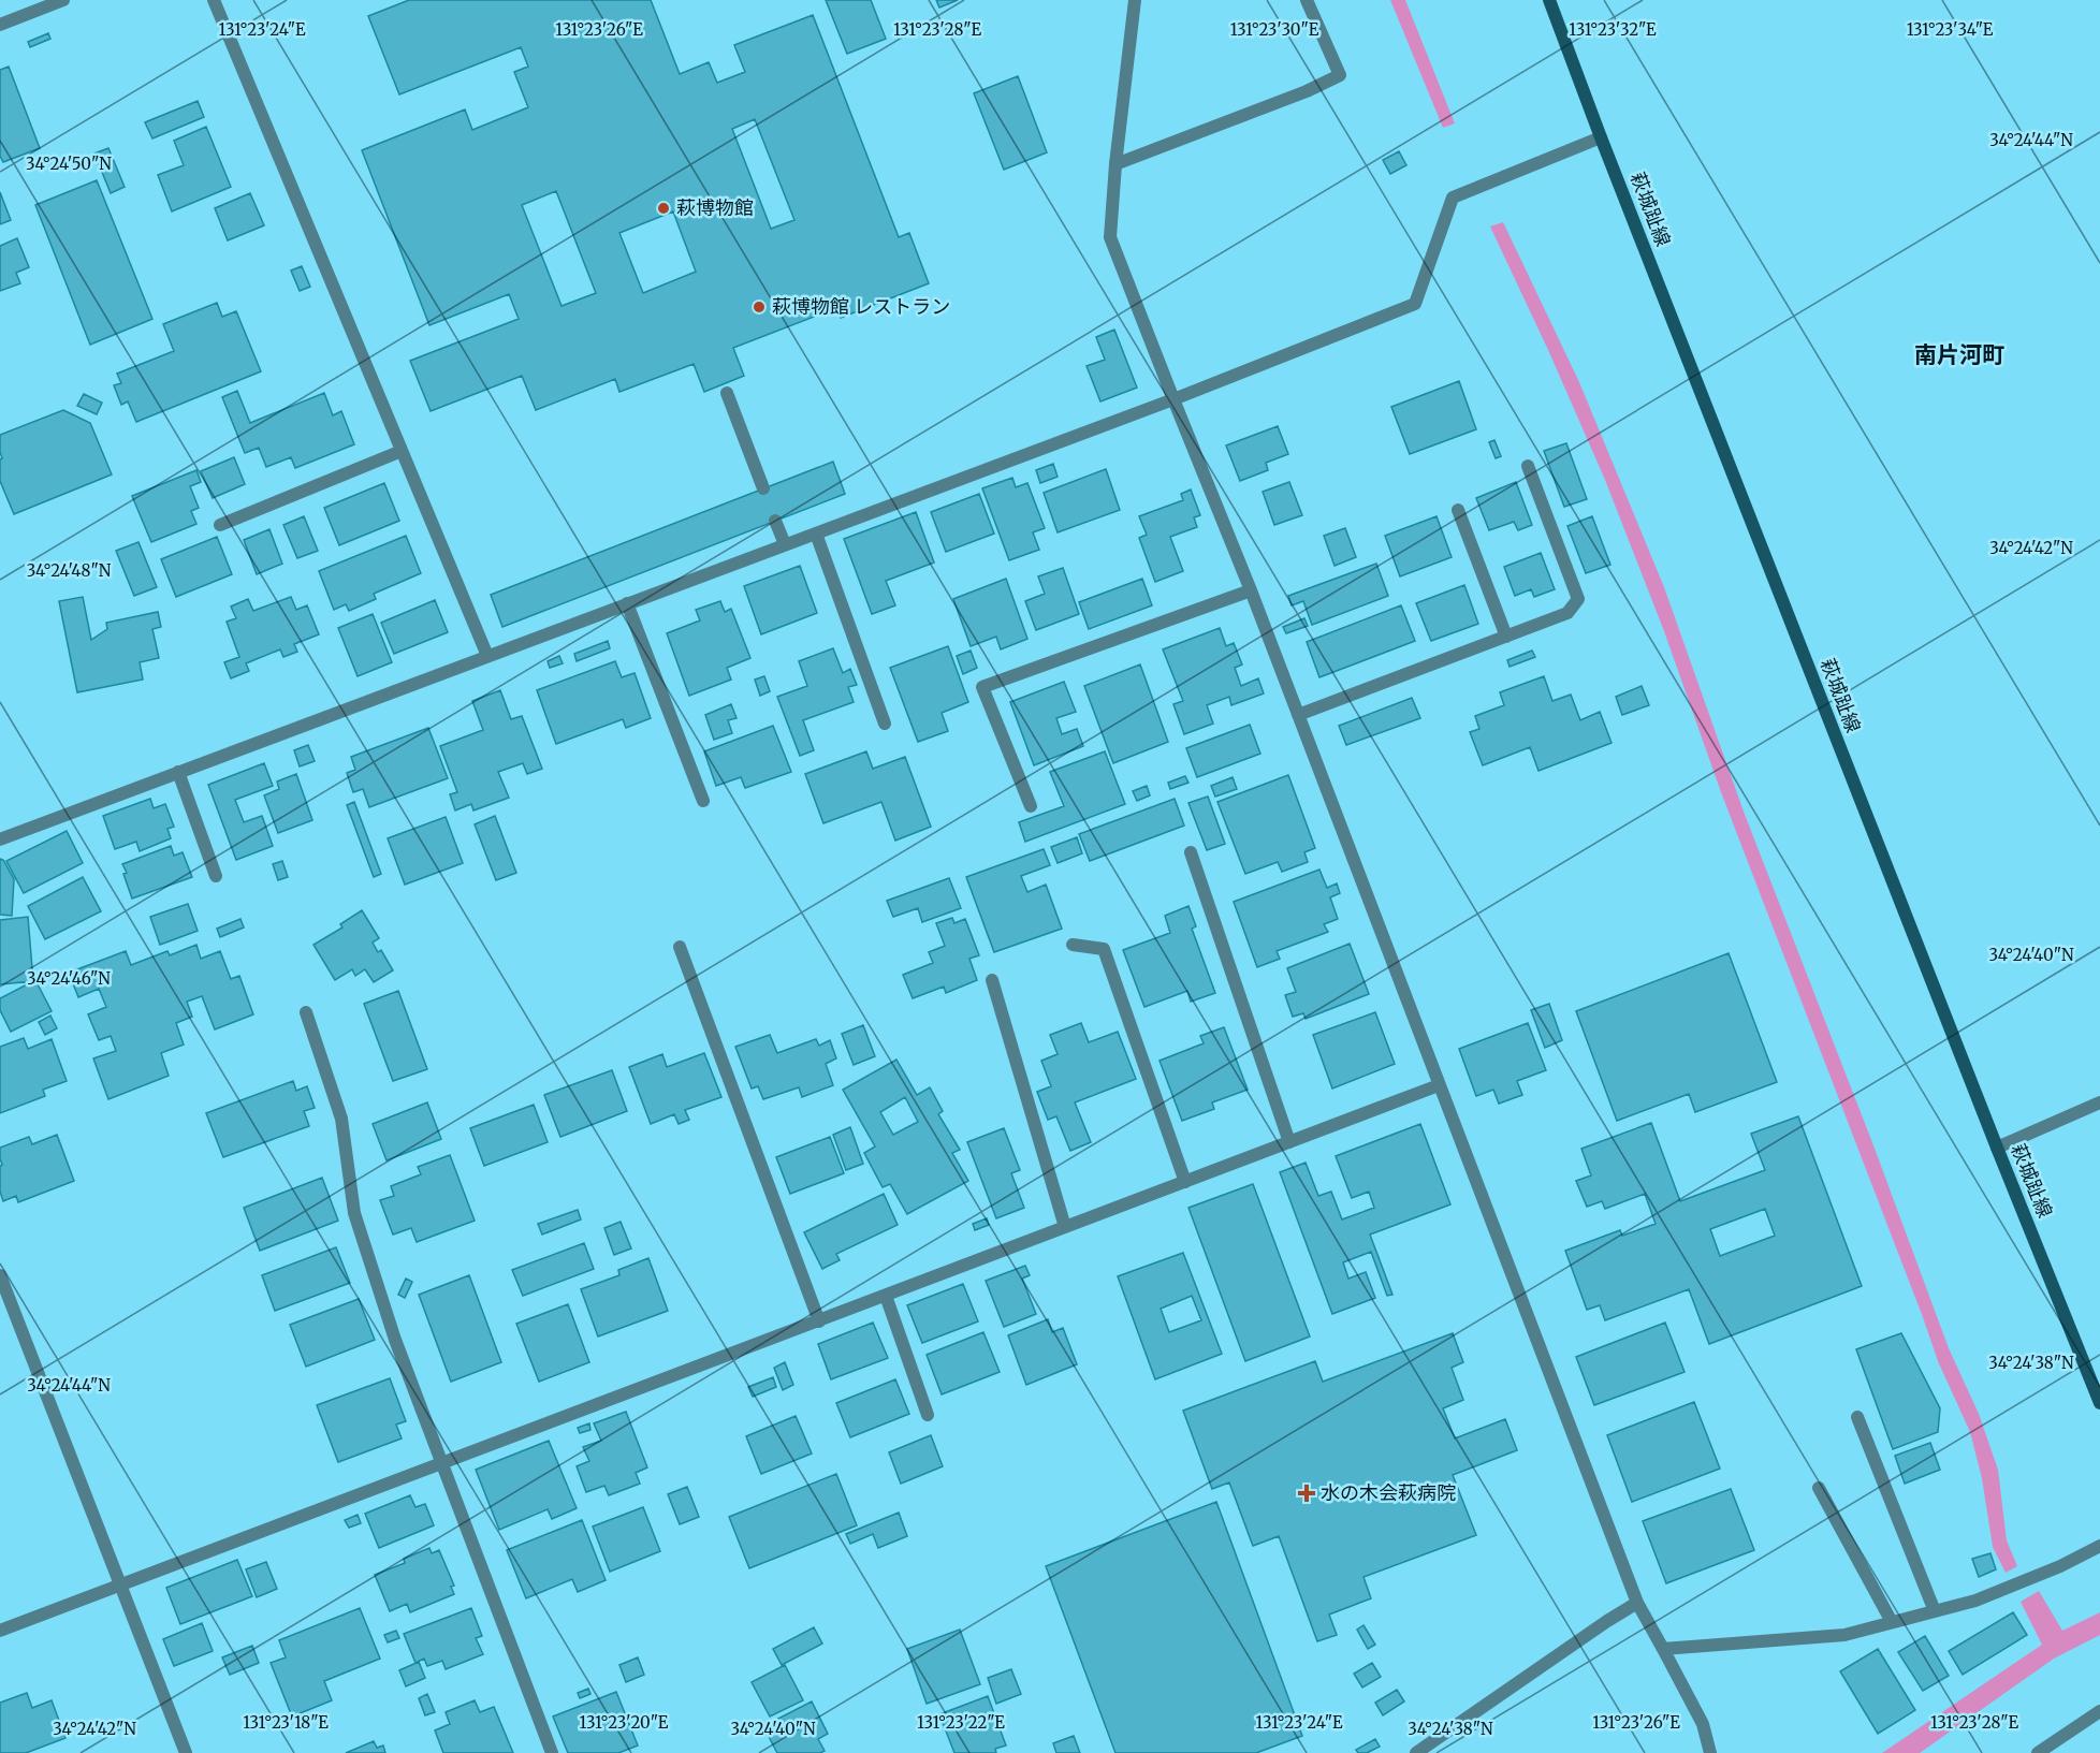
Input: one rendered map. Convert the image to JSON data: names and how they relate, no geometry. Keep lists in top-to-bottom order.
{
  "streets": {
    "main road": ["萩城趾線"]
  },
  "districts": ["南片河町"],
  "places": {
    "other": ["萩博物館", "萩博物館 レストラン"],
    "health": ["水の木会萩病院"]
  },
  "coordinates": [
    "131°23'30\"E",
    "131°23'32\"E",
    "131°23'34\"E",
    "131°23'24\"E",
    "131°23'26\"E",
    "131°23'28\"E",
    "34°24'44\"N",
    "34°24'50\"N",
    "34°24'42\"N",
    "34°24'48\"N",
    "34°24'40\"N",
    "34°24'46\"N",
    "34°24'38\"N",
    "131°23'18\"E",
    "131°23'20\"E",
    "131°23'22\"E"
  ]
}
